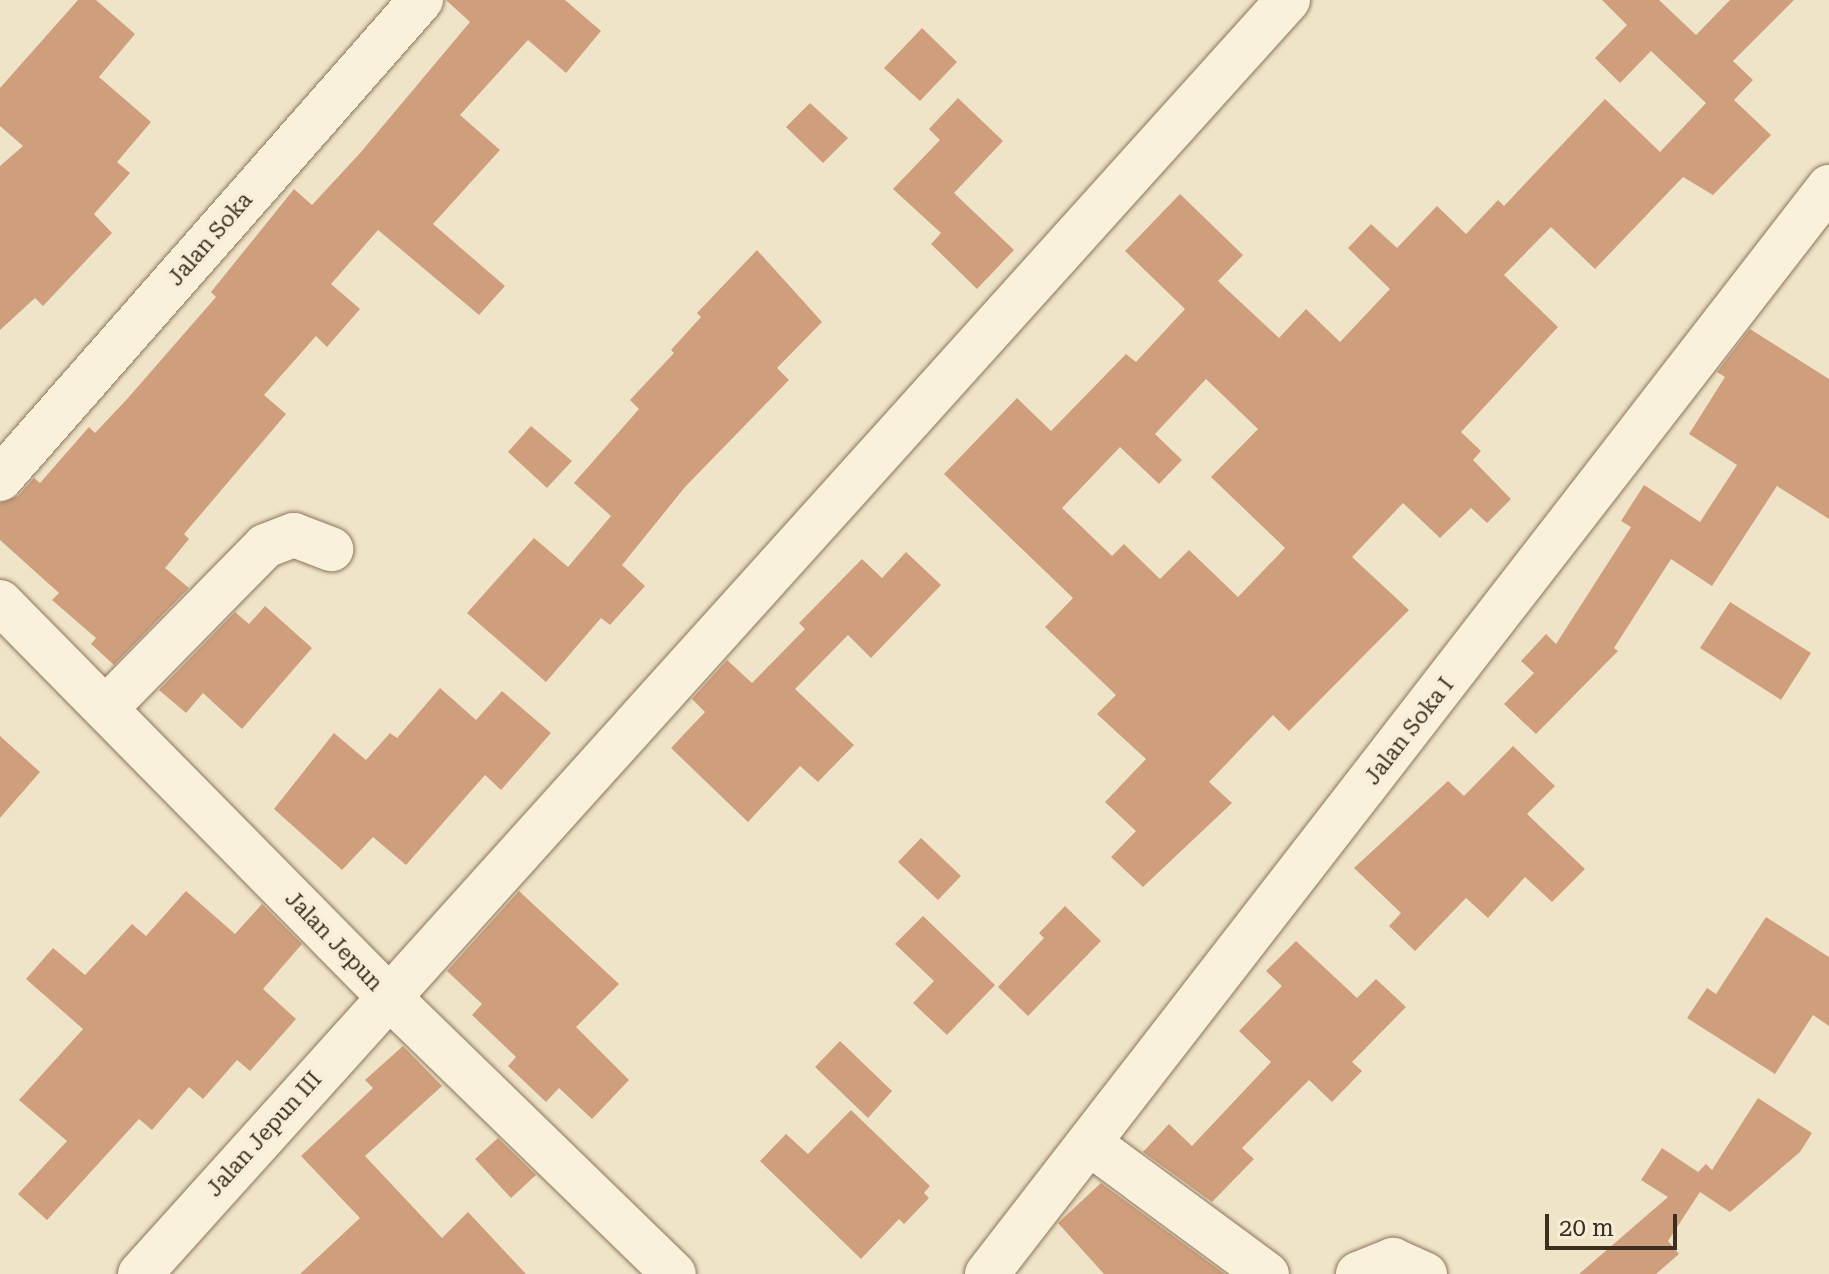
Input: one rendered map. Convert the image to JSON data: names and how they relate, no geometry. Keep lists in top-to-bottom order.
{
  "streets": {
    "street": [
      "Jalan Soka",
      "Jalan Soka I",
      "Jalan Jepun",
      "Jalan Jepun III"
    ]
  },
  "crossings": [
    ["Jalan Jepun", "Jalan Jepun III"]
  ],
  "scale_bar": "20 m"
}
